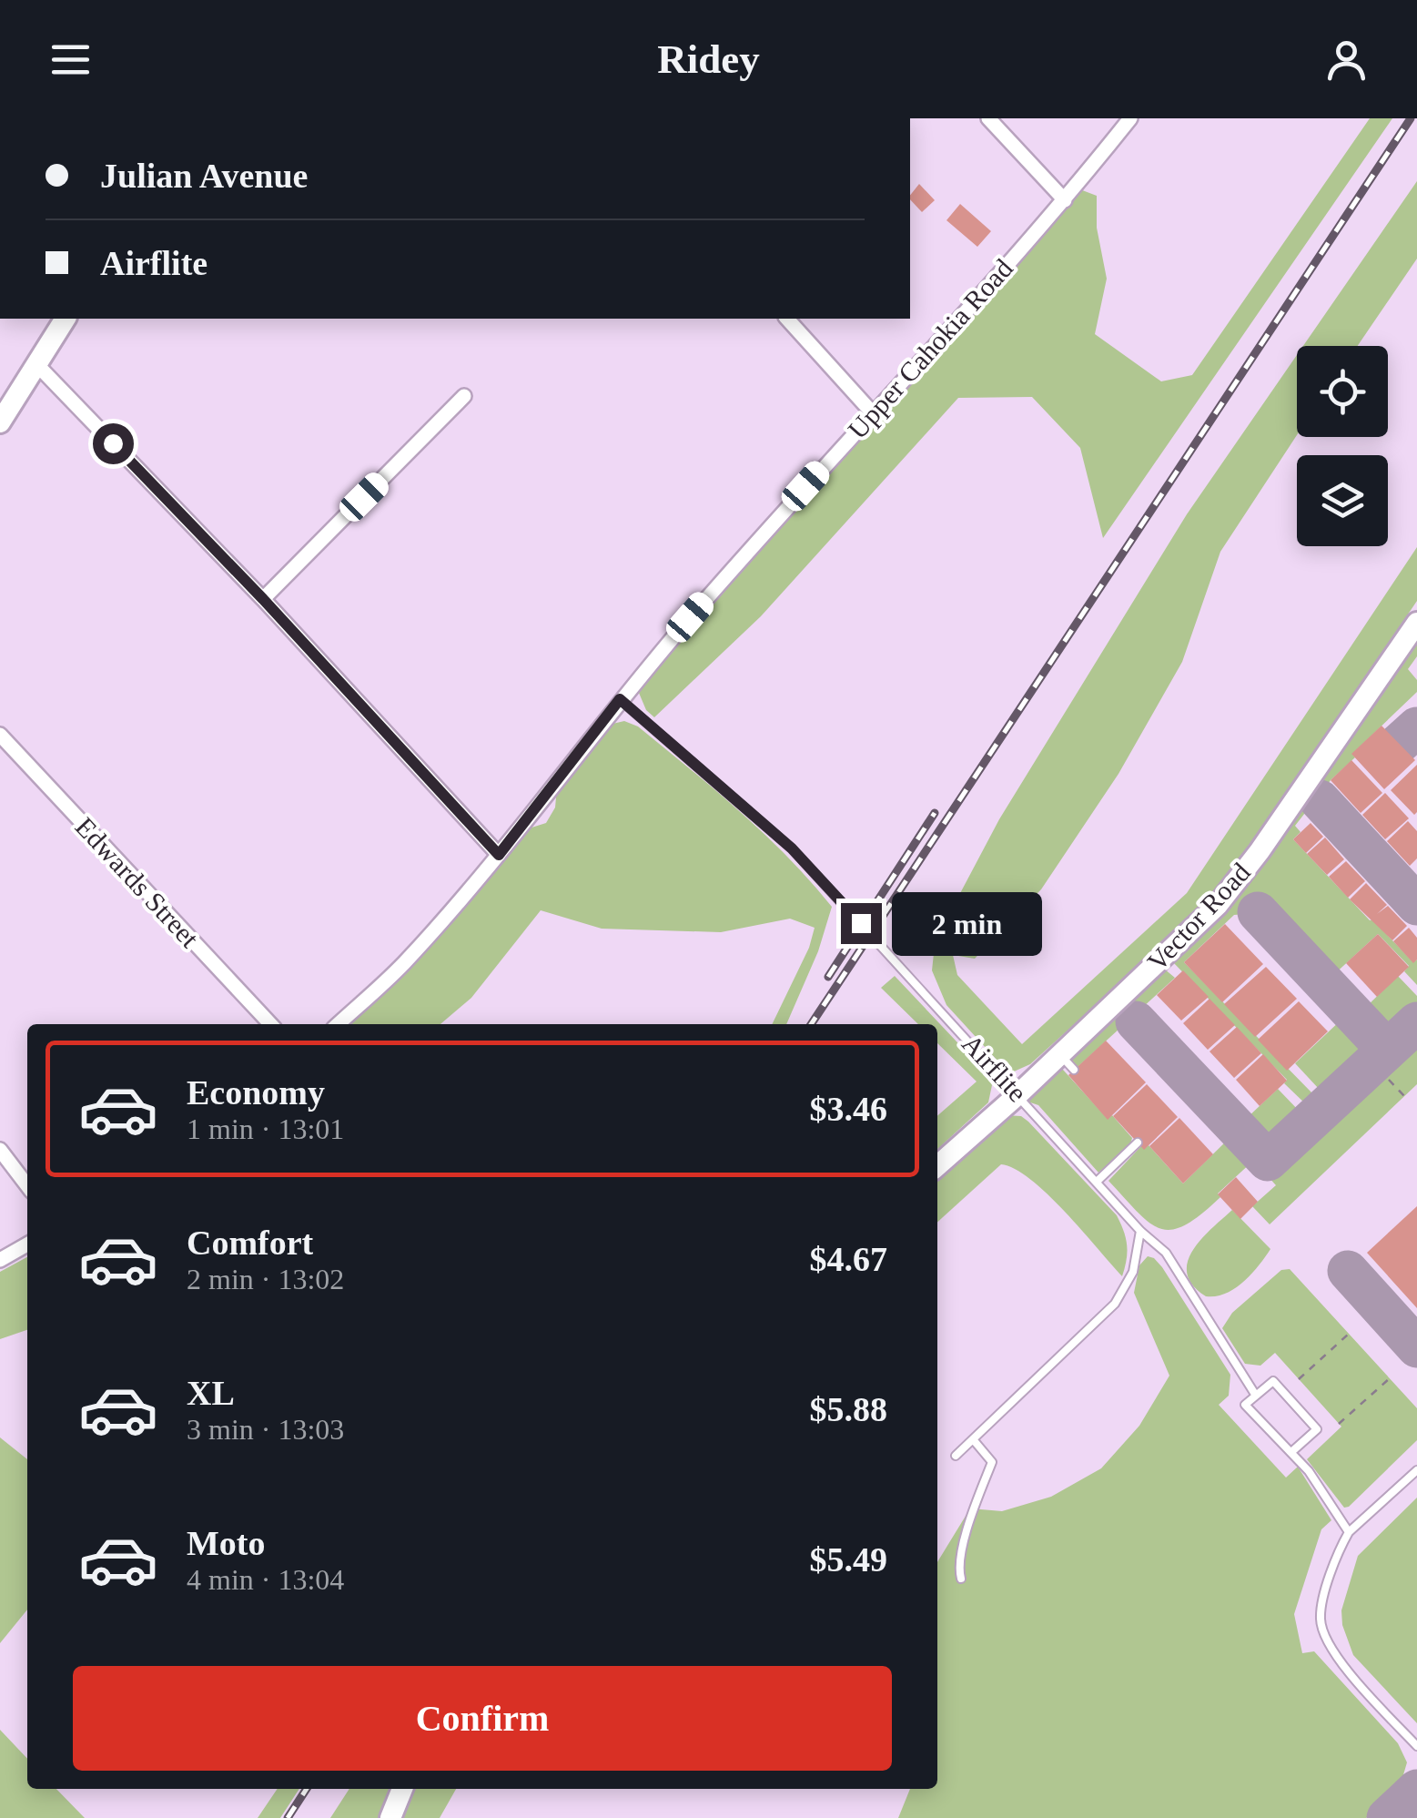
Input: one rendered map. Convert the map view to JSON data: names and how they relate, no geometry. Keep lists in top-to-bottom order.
{
  "streets": {
    "street": ["Upper Cahokia Road", "Edwards Street", "Vector Road"],
    "lane": ["Airflite"]
  },
  "crossings": [
    ["Upper Cahokia Road", "Airflite"],
    ["Vector Road", "Airflite"]
  ],
  "page": {
    "header": "Ridey",
    "banner": ["Julian Avenue", "Airflite"],
    "bubble": "2 min",
    "list": [
      {
        "name": "Economy",
        "note": "1 min · 13:01",
        "value": "$3.46"
      },
      {
        "name": "Comfort",
        "note": "2 min · 13:02",
        "value": "$4.67"
      },
      {
        "name": "XL",
        "note": "3 min · 13:03",
        "value": "$5.88"
      },
      {
        "name": "Moto",
        "note": "4 min · 13:04",
        "value": "$5.49"
      }
    ],
    "buttons": "Confirm"
  }
}
